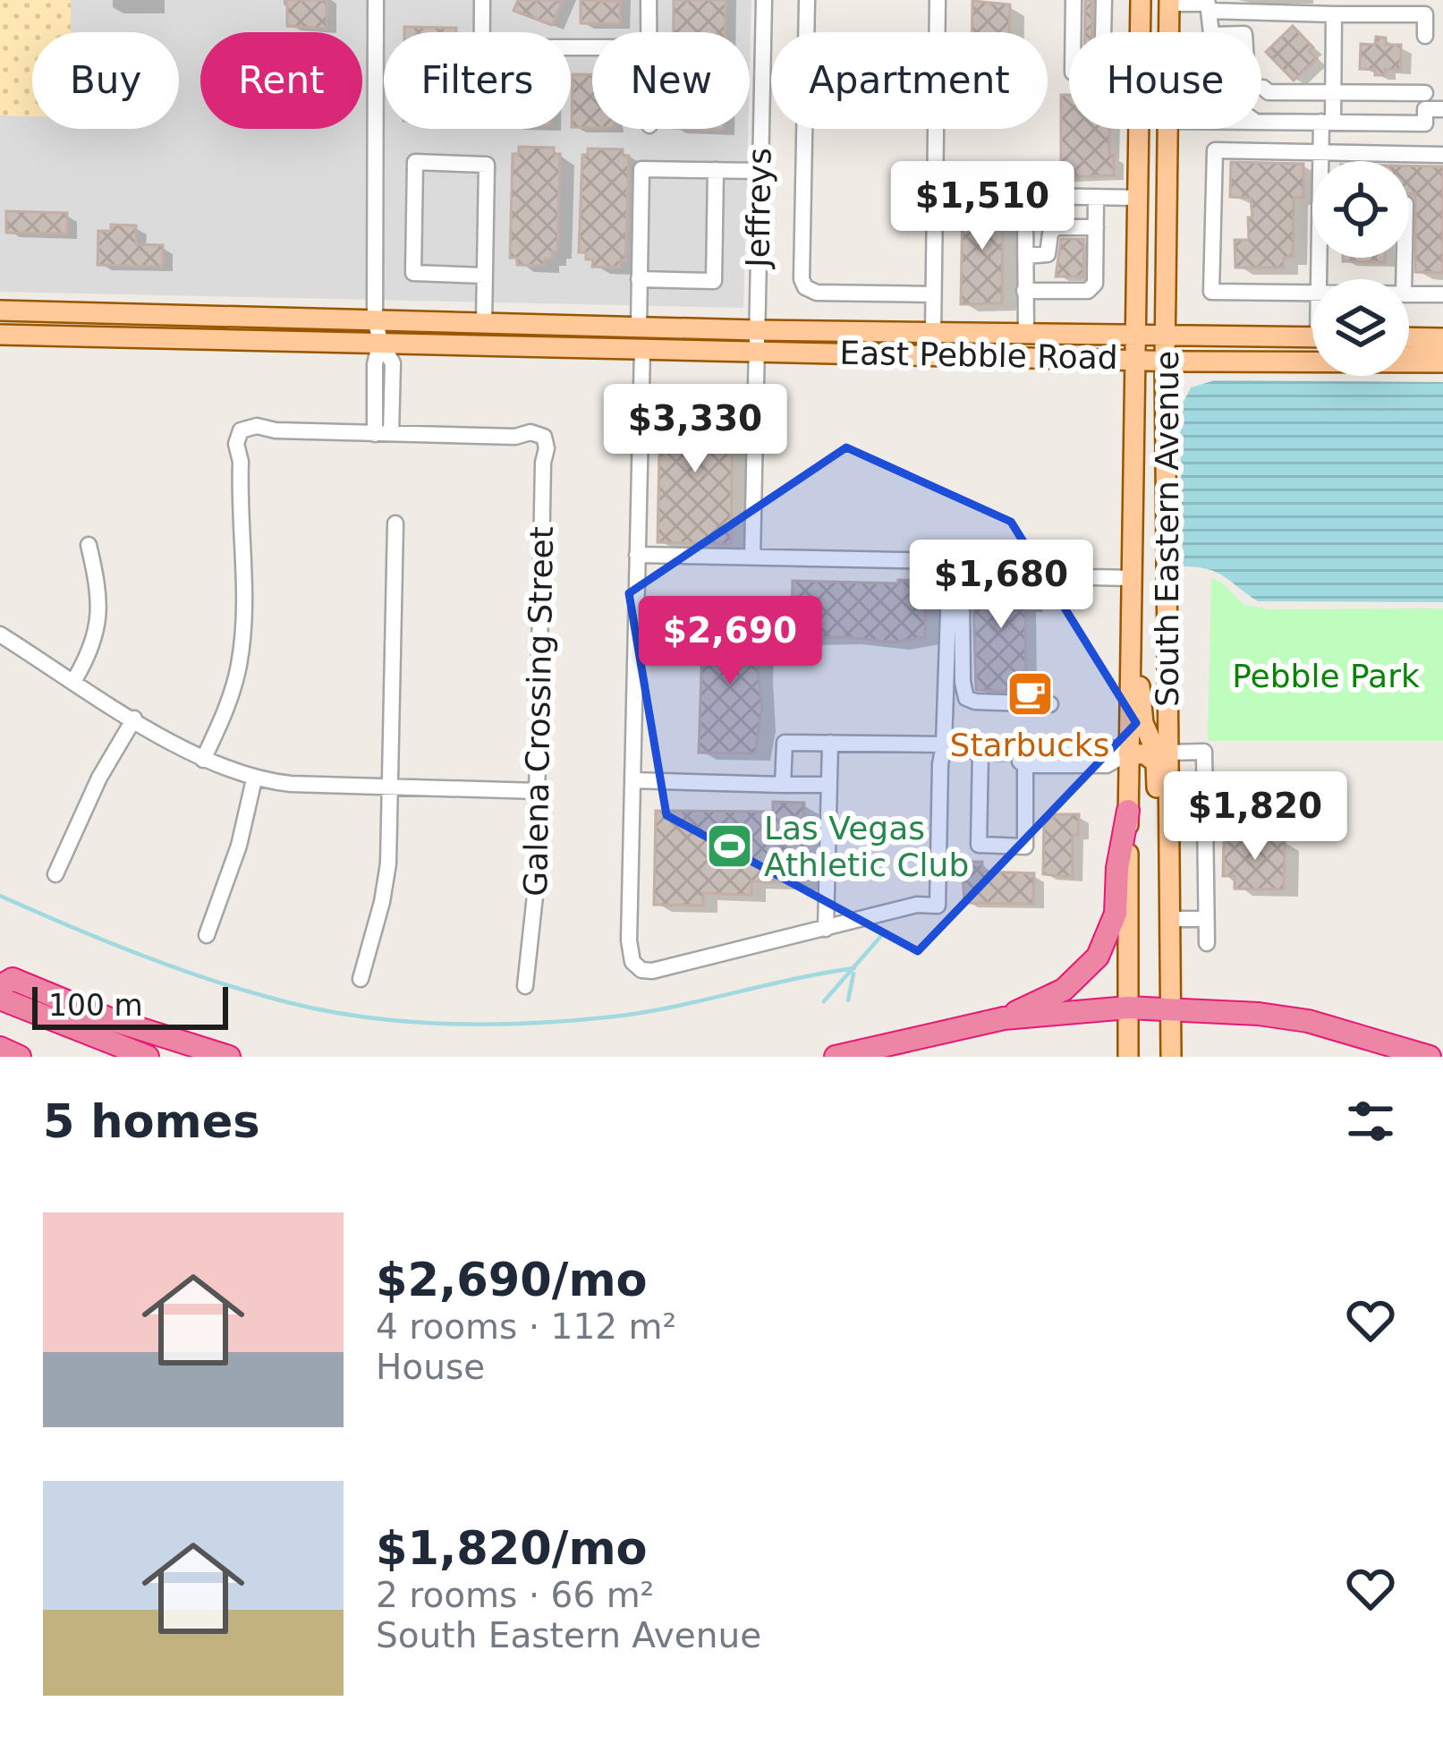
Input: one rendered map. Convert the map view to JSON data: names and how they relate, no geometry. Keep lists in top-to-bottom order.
{
  "streets": {
    "main road": ["East Pebble Road", "South Eastern Avenue"],
    "street": ["Jeffreys", "Galena Crossing Street"]
  },
  "crossings": [
    ["Jeffreys", "East Pebble Road"],
    ["East Pebble Road", "South Eastern Avenue"]
  ],
  "parks": ["Pebble Park"],
  "places": {
    "cafe": ["Starbucks"],
    "sports": ["Las Vegas Athletic Club"]
  },
  "scale_bar": "100 m",
  "page": {
    "chip": [
      "Buy",
      "Rent",
      "Filters",
      "New",
      "Apartment",
      "House"
    ],
    "price": [
      "$1,510",
      "$3,330",
      "$1,680",
      "$2,690",
      "$1,820"
    ],
    "scale": "100 m",
    "heading": "5 homes",
    "list": [
      {
        "name": "$2,690/mo",
        "note": "4 rooms · 112 m² · House"
      },
      {
        "name": "$1,820/mo",
        "note": "2 rooms · 66 m² · South Eastern Avenue"
      }
    ]
  }
}
